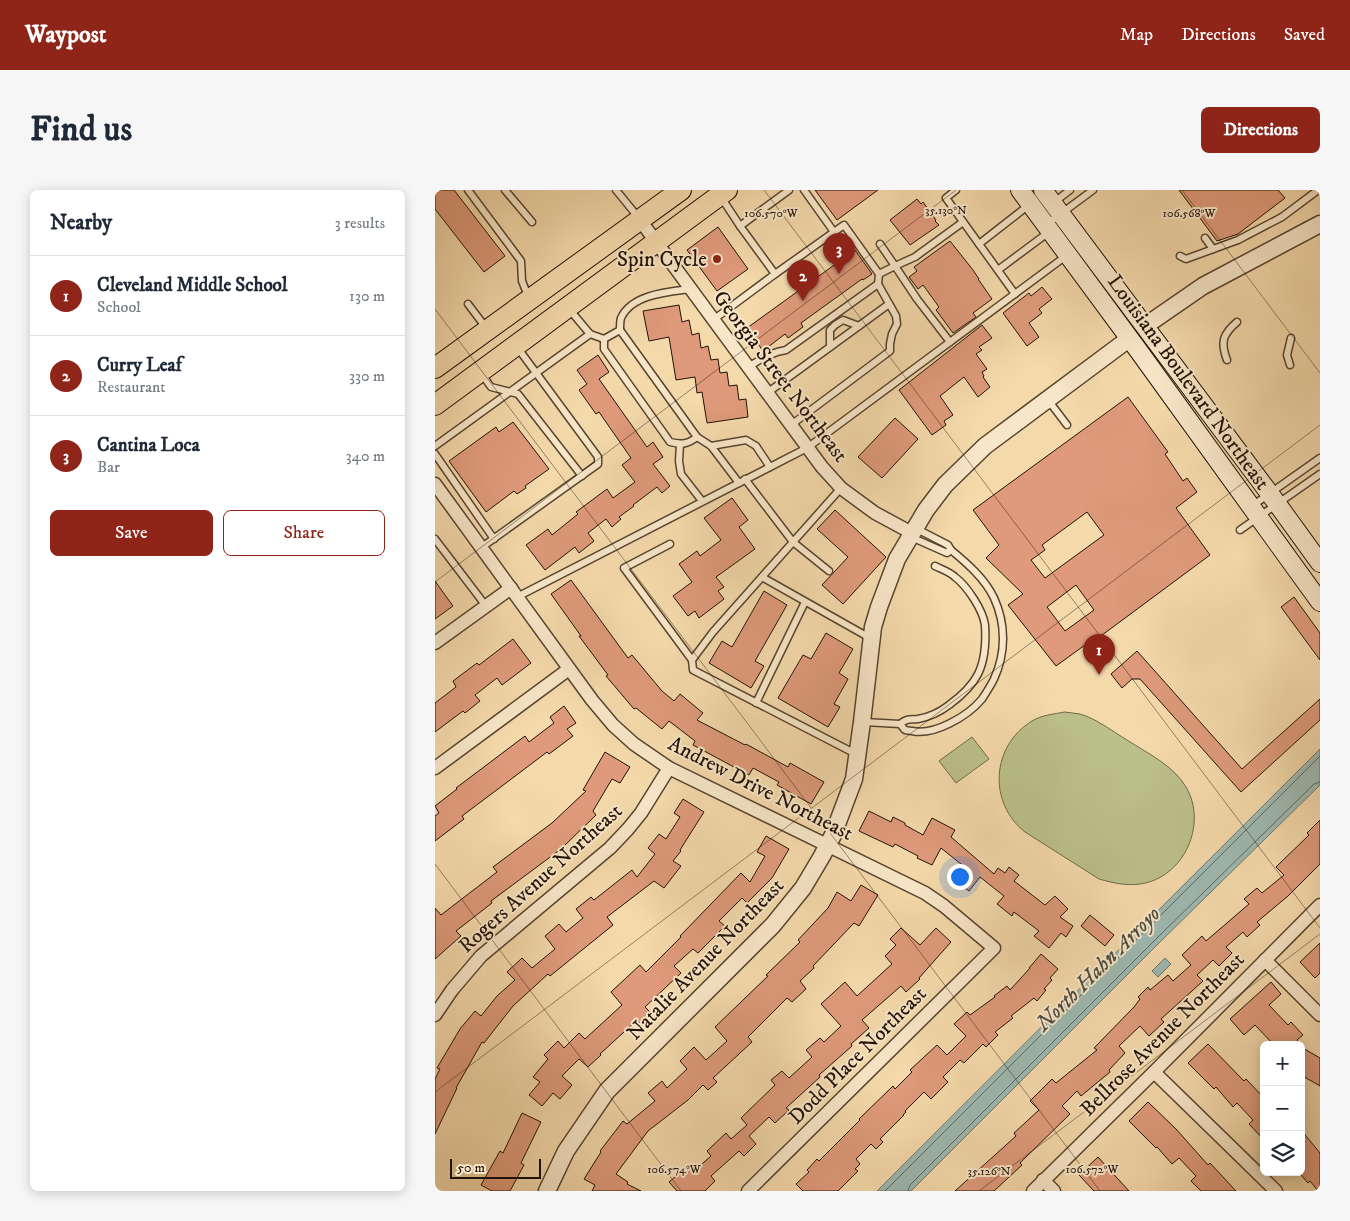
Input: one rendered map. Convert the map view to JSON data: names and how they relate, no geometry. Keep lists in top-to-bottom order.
{
  "streets": {
    "main road": ["Louisiana Boulevard Northeast"],
    "street": [
      "Georgia Street Northeast",
      "Andrew Drive Northeast",
      "Rogers Avenue Northeast",
      "Natalie Avenue Northeast",
      "Bellrose Avenue Northeast",
      "Dodd Place Northeast"
    ]
  },
  "crossings": [
    ["Georgia Street Northeast", "Natalie Avenue Northeast"],
    ["Louisiana Boulevard Northeast", "Natalie Avenue Northeast"],
    ["Andrew Drive Northeast", "Rogers Avenue Northeast"],
    ["Andrew Drive Northeast", "Natalie Avenue Northeast"],
    ["Andrew Drive Northeast", "Dodd Place Northeast"]
  ],
  "water": ["North Hahn Arroyo"],
  "places": ["Spin Cycle"],
  "scale_bar": "50 m",
  "page": {
    "header": "Waypost",
    "nav": ["Map", "Directions", "Saved"],
    "buttons": [
      "Directions",
      ["Save", "Share"]
    ],
    "title": "Find us",
    "heading": ["Nearby", "3 results"],
    "pins": ["3", "2", "1"],
    "list": [
      {
        "mark": "1",
        "name": "Cleveland Middle School",
        "note": "School",
        "value": "130 m"
      },
      {
        "mark": "2",
        "name": "Curry Leaf",
        "note": "Restaurant",
        "value": "330 m"
      },
      {
        "mark": "3",
        "name": "Cantina Loca",
        "note": "Bar",
        "value": "340 m"
      }
    ],
    "map_buttons": ["+", "−"],
    "scale": "50 m"
  },
  "coordinates": [
    "35.130°N",
    "106.570°W",
    "106.568°W",
    "106.574°W",
    "106.572°W",
    "35.126°N"
  ]
}
